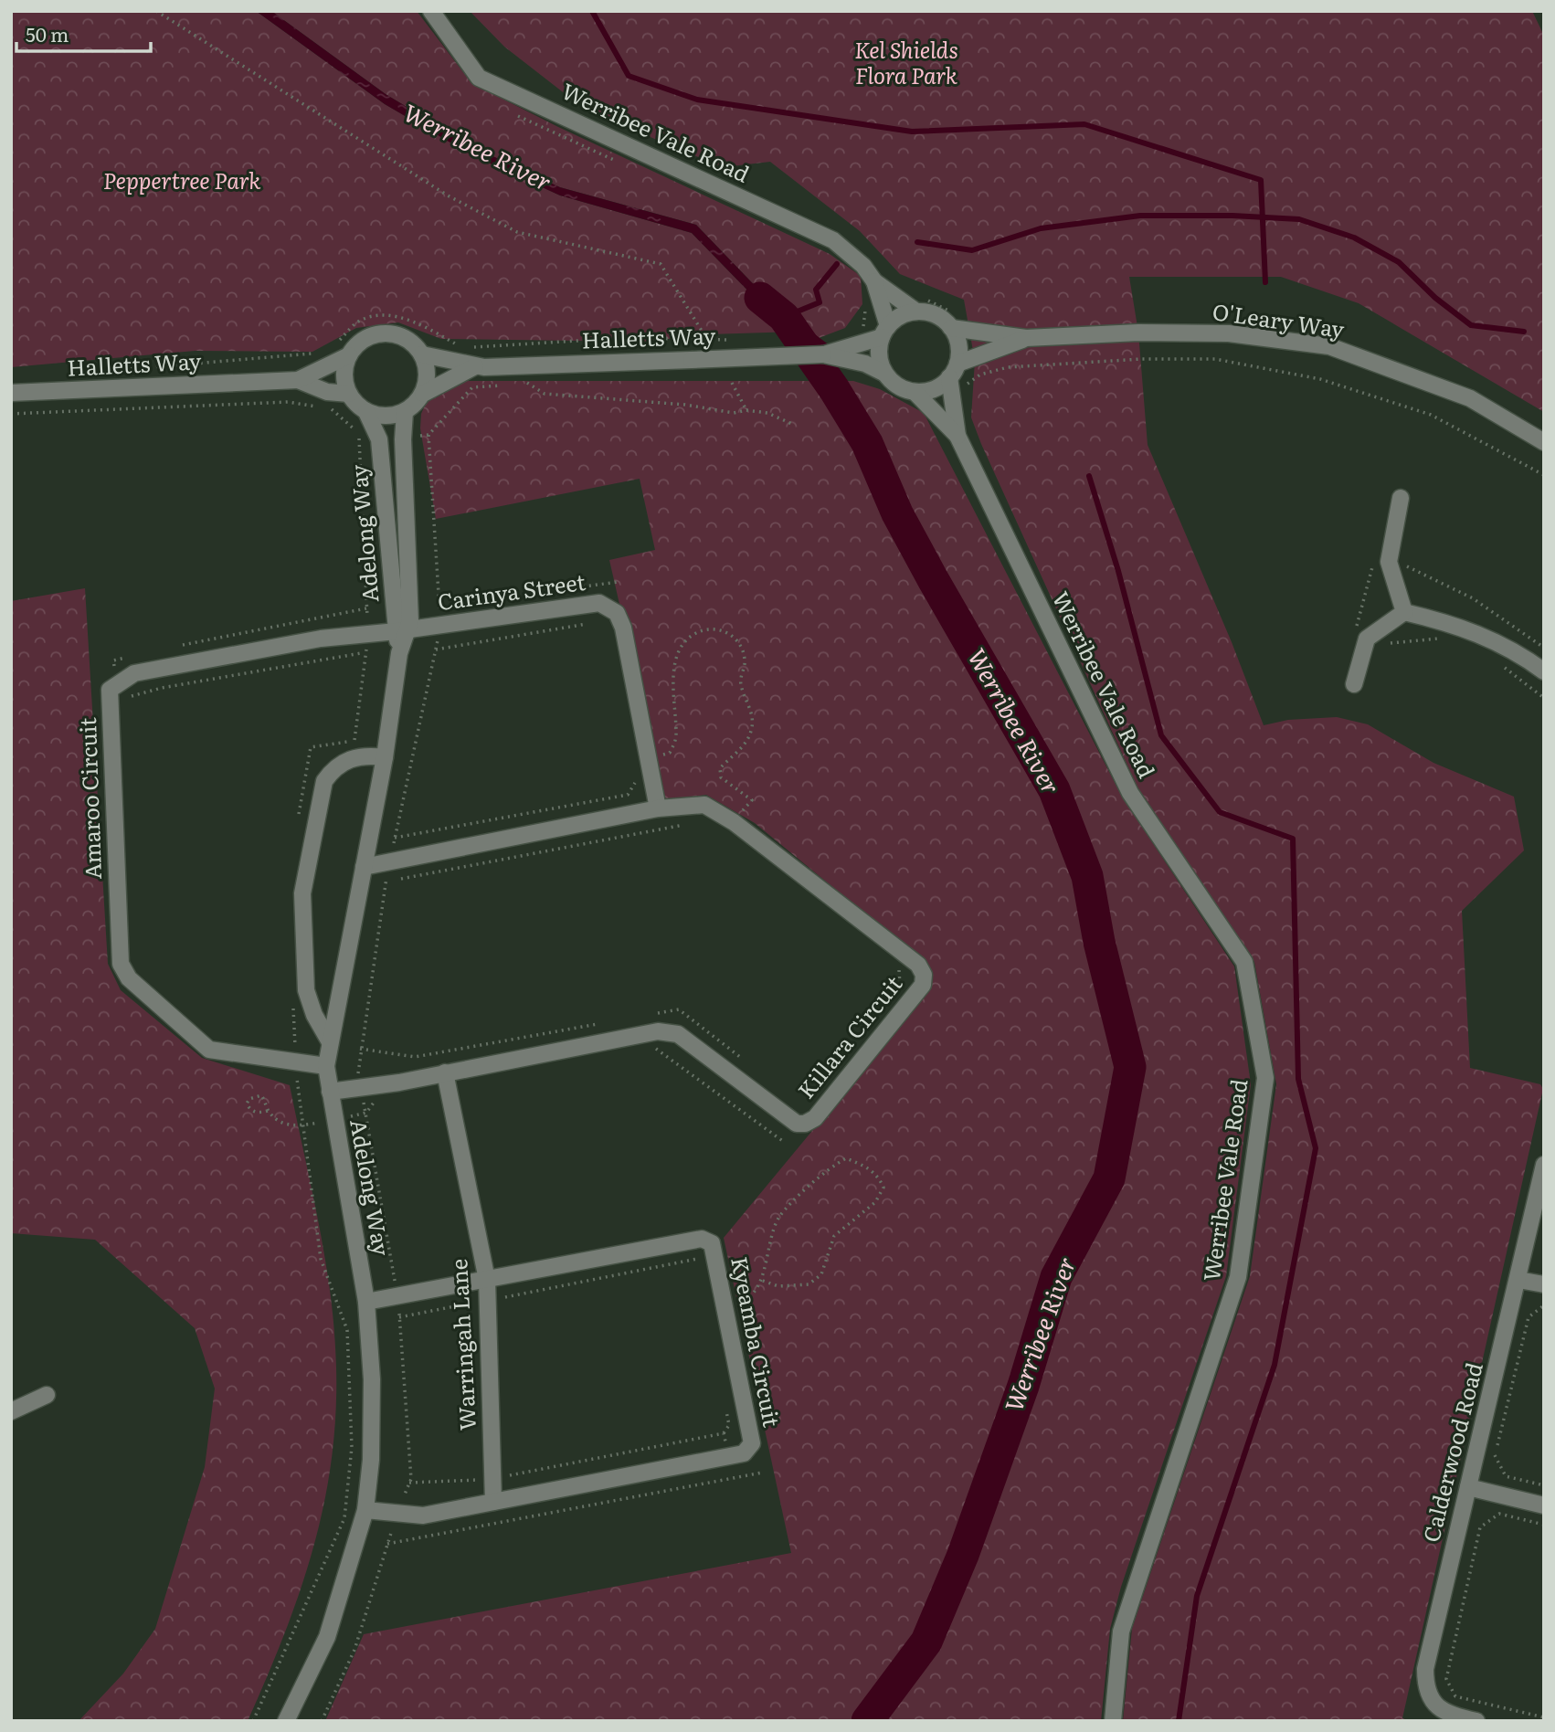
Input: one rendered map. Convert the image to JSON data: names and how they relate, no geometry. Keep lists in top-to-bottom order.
{
  "streets": {
    "street": [
      "Werribee Vale Road",
      "O'Leary Way",
      "Halletts Way",
      "Adelong Way",
      "Carinya Street",
      "Amaroo Circuit",
      "Killara Circuit",
      "Kyeamba Circuit",
      "Warringah Lane",
      "Calderwood Road"
    ]
  },
  "crossings": [
    ["Werribee Vale Road", "O'Leary Way"],
    ["Werribee Vale Road", "Halletts Way"],
    ["O'Leary Way", "Halletts Way"],
    ["Halletts Way", "Adelong Way"],
    ["Adelong Way", "Carinya Street"],
    ["Adelong Way", "Amaroo Circuit"],
    ["Adelong Way", "Killara Circuit"],
    ["Adelong Way", "Kyeamba Circuit"],
    ["Carinya Street", "Amaroo Circuit"],
    ["Carinya Street", "Killara Circuit"],
    ["Killara Circuit", "Warringah Lane"],
    ["Kyeamba Circuit", "Warringah Lane"]
  ],
  "water": ["Werribee River"],
  "parks": ["Kel Shields Flora Park", "Peppertree Park"],
  "scale_bar": "50 m"
}
